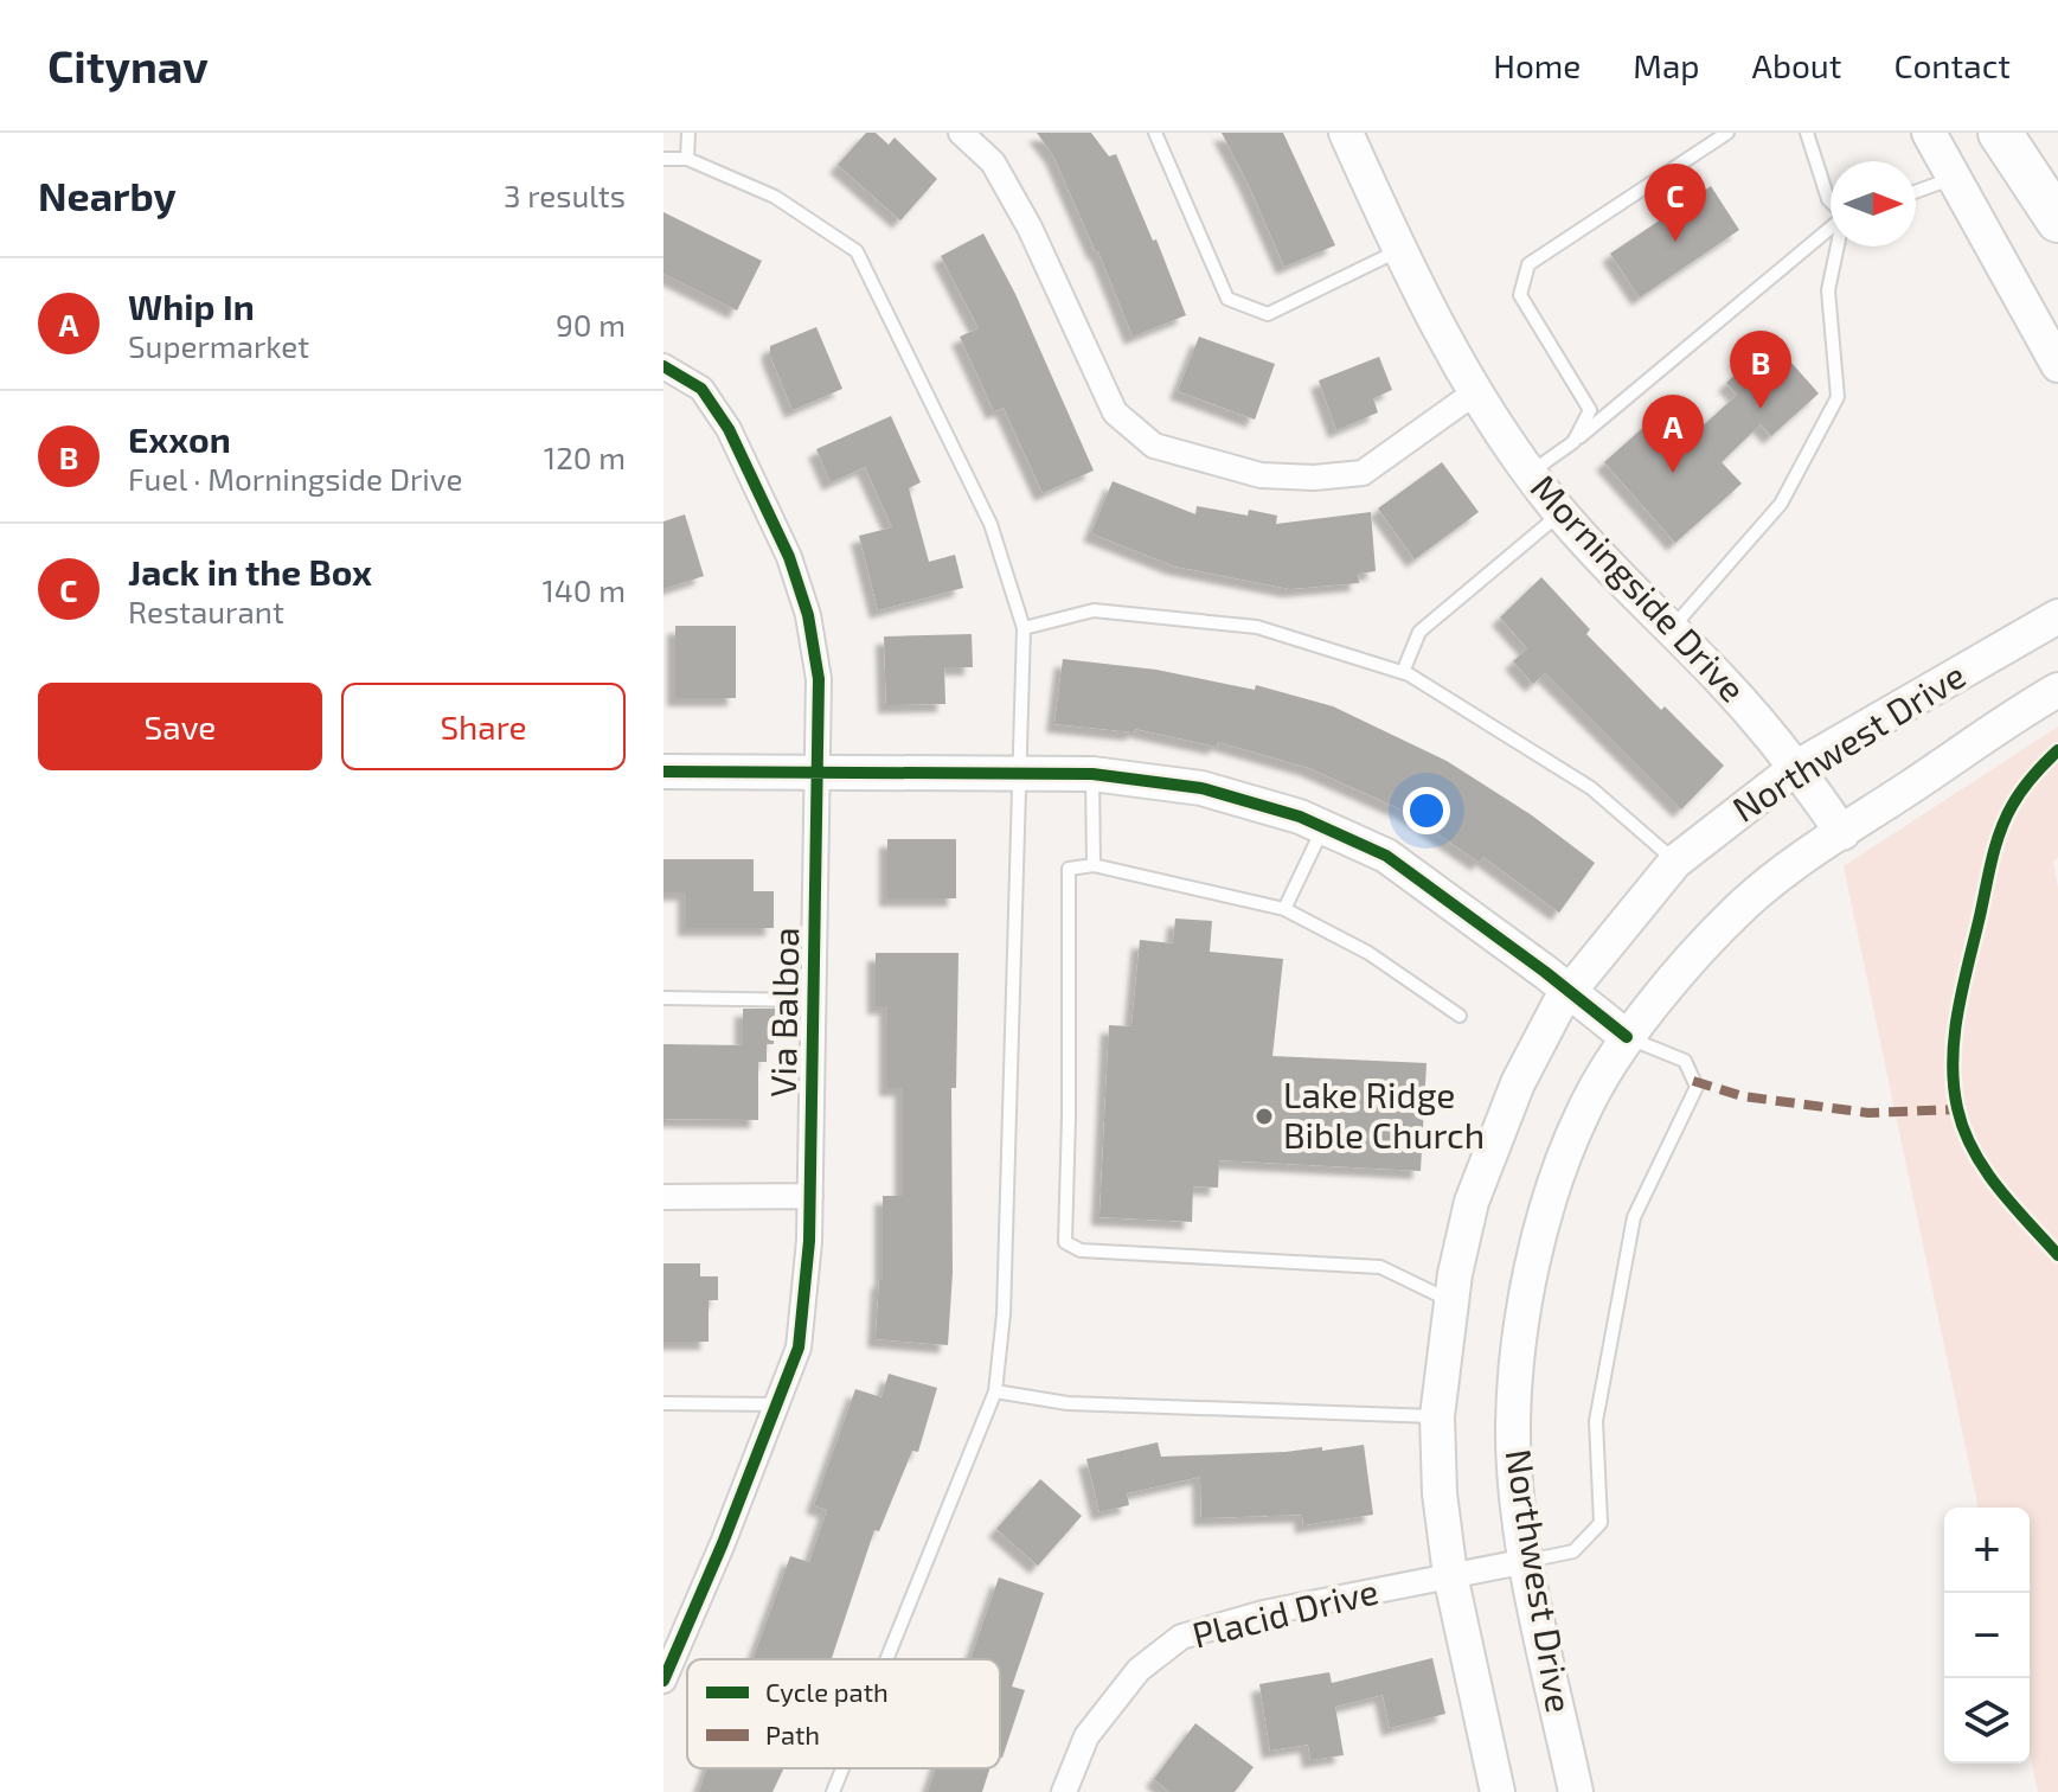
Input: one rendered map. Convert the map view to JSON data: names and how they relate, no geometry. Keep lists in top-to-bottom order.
{
  "streets": {
    "main road": ["Morningside Drive", "Northwest Drive"],
    "street": ["Via Balboa", "Placid Drive"]
  },
  "crossings": [
    ["Morningside Drive", "Northwest Drive"],
    ["Northwest Drive", "Placid Drive"]
  ],
  "places": ["Lake Ridge Bible Church"],
  "legend": ["Cycle path", "Path"],
  "north": "right",
  "page": {
    "header": "Citynav",
    "nav": [
      "Home",
      "Map",
      "About",
      "Contact"
    ],
    "heading": ["Nearby", "3 results"],
    "pins": ["C", "B", "A"],
    "list": [
      {
        "mark": "A",
        "name": "Whip In",
        "note": "Supermarket",
        "value": "90 m"
      },
      {
        "mark": "B",
        "name": "Exxon",
        "note": "Fuel · Morningside Drive",
        "value": "120 m"
      },
      {
        "mark": "C",
        "name": "Jack in the Box",
        "note": "Restaurant",
        "value": "140 m"
      }
    ],
    "buttons": ["Save", "Share"],
    "map_buttons": ["+", "−"]
  }
}
